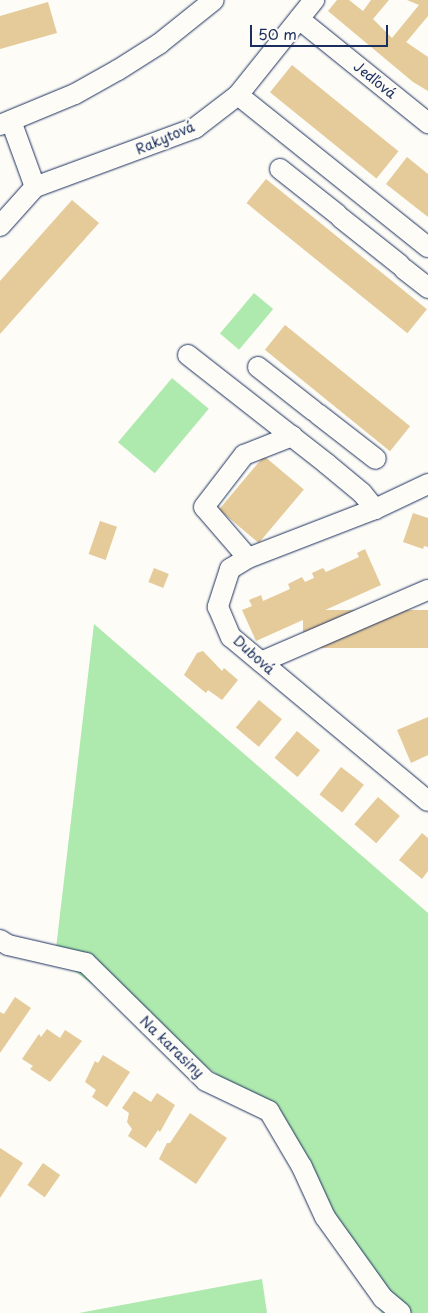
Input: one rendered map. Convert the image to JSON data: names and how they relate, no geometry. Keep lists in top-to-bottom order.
{
  "streets": {
    "street": [
      "Jedľová",
      "Rakytová",
      "Dubová",
      "Na karasiny"
    ]
  },
  "crossings": [
    ["Jedľová", "Rakytová"]
  ],
  "scale_bar": "50 m"
}
